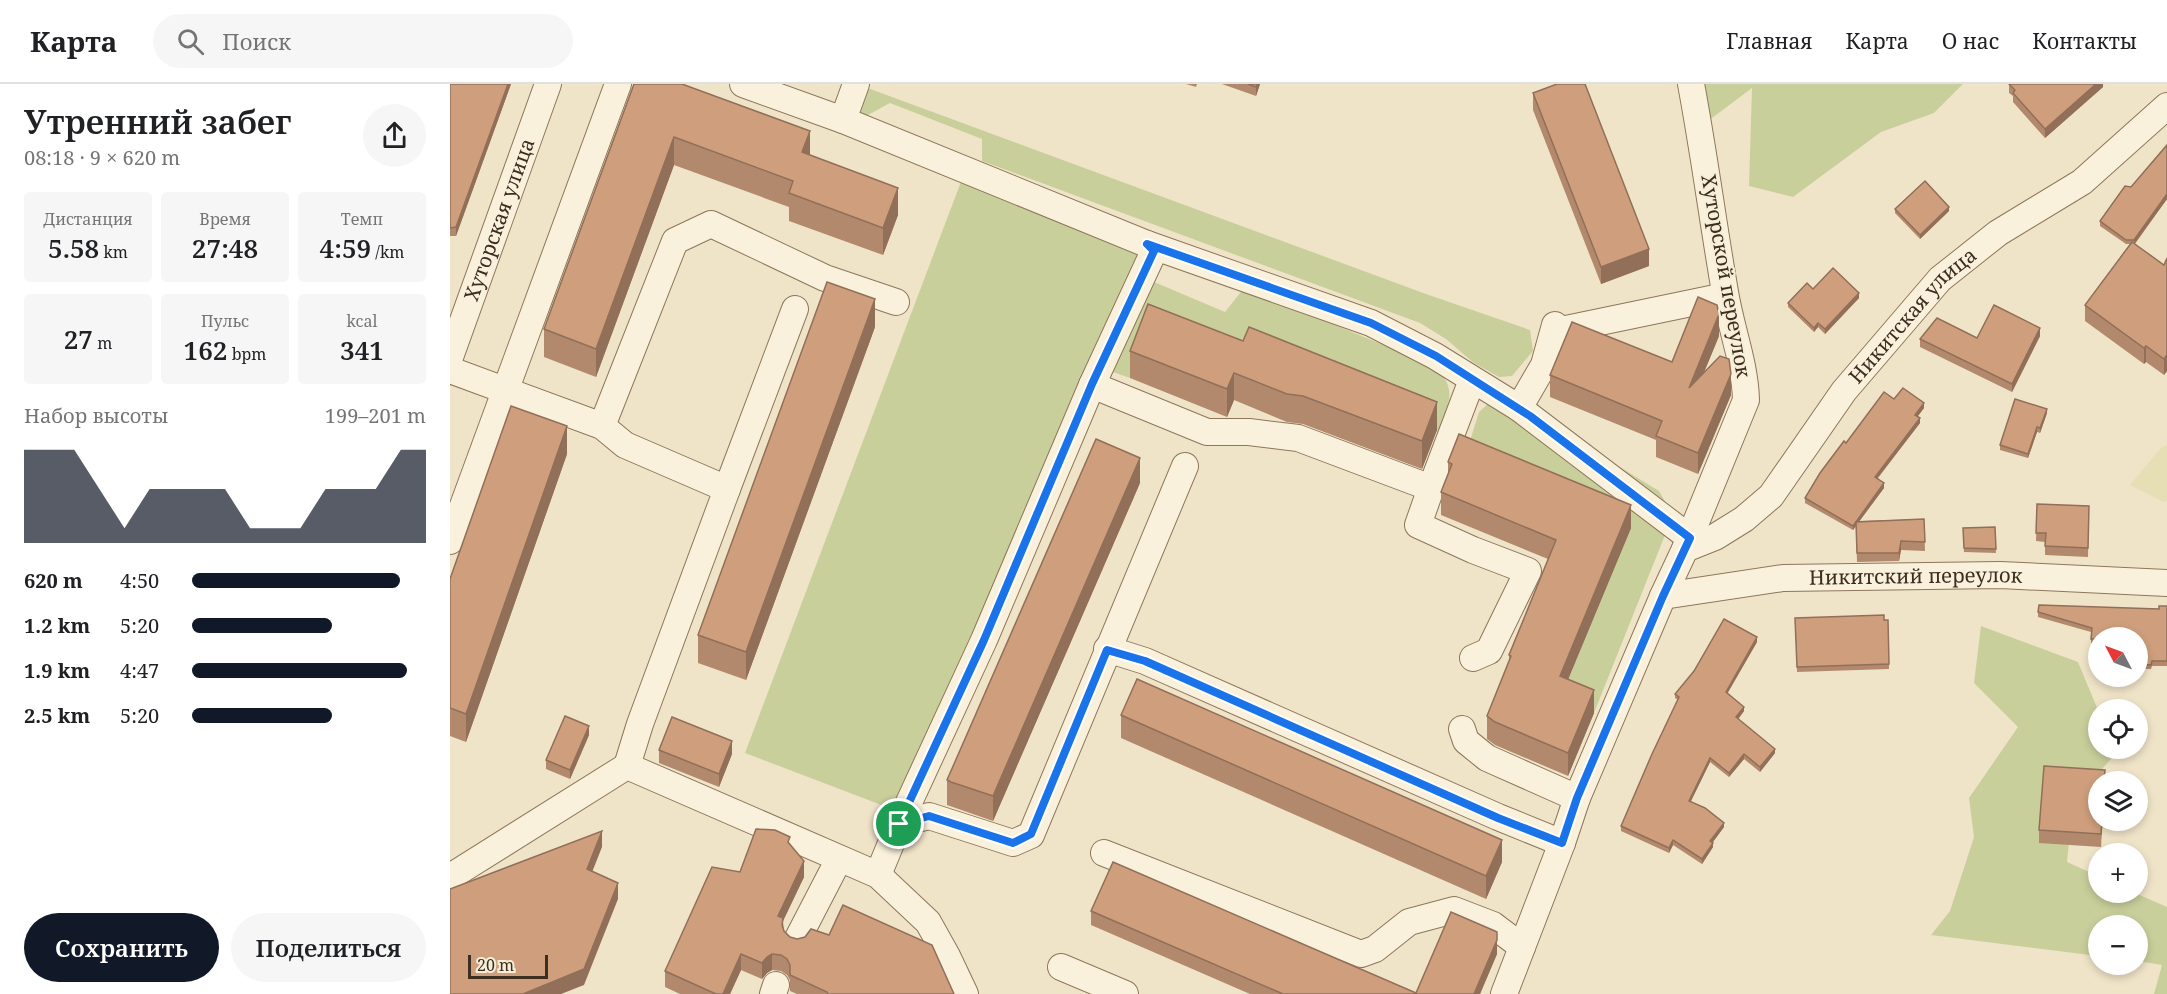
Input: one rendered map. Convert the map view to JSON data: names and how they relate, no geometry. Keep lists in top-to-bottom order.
{
  "streets": {
    "street": [
      "Хуторская улица",
      "Хуторской переулок",
      "Никитская улица",
      "Никитский переулок"
    ]
  },
  "crossings": [
    ["Хуторской переулок", "Никитская улица"],
    ["Хуторской переулок", "Никитский переулок"]
  ],
  "scale_bar": "20 m",
  "north": "top left",
  "page": {
    "header": "Карта",
    "search": "Поиск",
    "nav": [
      "Главная",
      "Карта",
      "О нас",
      "Контакты"
    ],
    "heading": ["Утренний забег", "08:18 · 9 × 620 m"],
    "stats": [
      ["Дистанция", "5.58 km"],
      ["Время", "27:48"],
      ["Темп", "4:59 /km"],
      ["27 m"],
      ["Пульс", "162 bpm"],
      ["kcal", "341"]
    ],
    "chart": ["Набор высоты", "199–201 m"],
    "list": [
      {
        "name": "620 m",
        "note": "4:50"
      },
      {
        "name": "1.2 km",
        "note": "5:20"
      },
      {
        "name": "1.9 km",
        "note": "4:47"
      },
      {
        "name": "2.5 km",
        "note": "5:20"
      }
    ],
    "map_buttons": ["+", "−"],
    "buttons": ["Сохранить", "Поделиться"],
    "scale": "20 m"
  }
}
